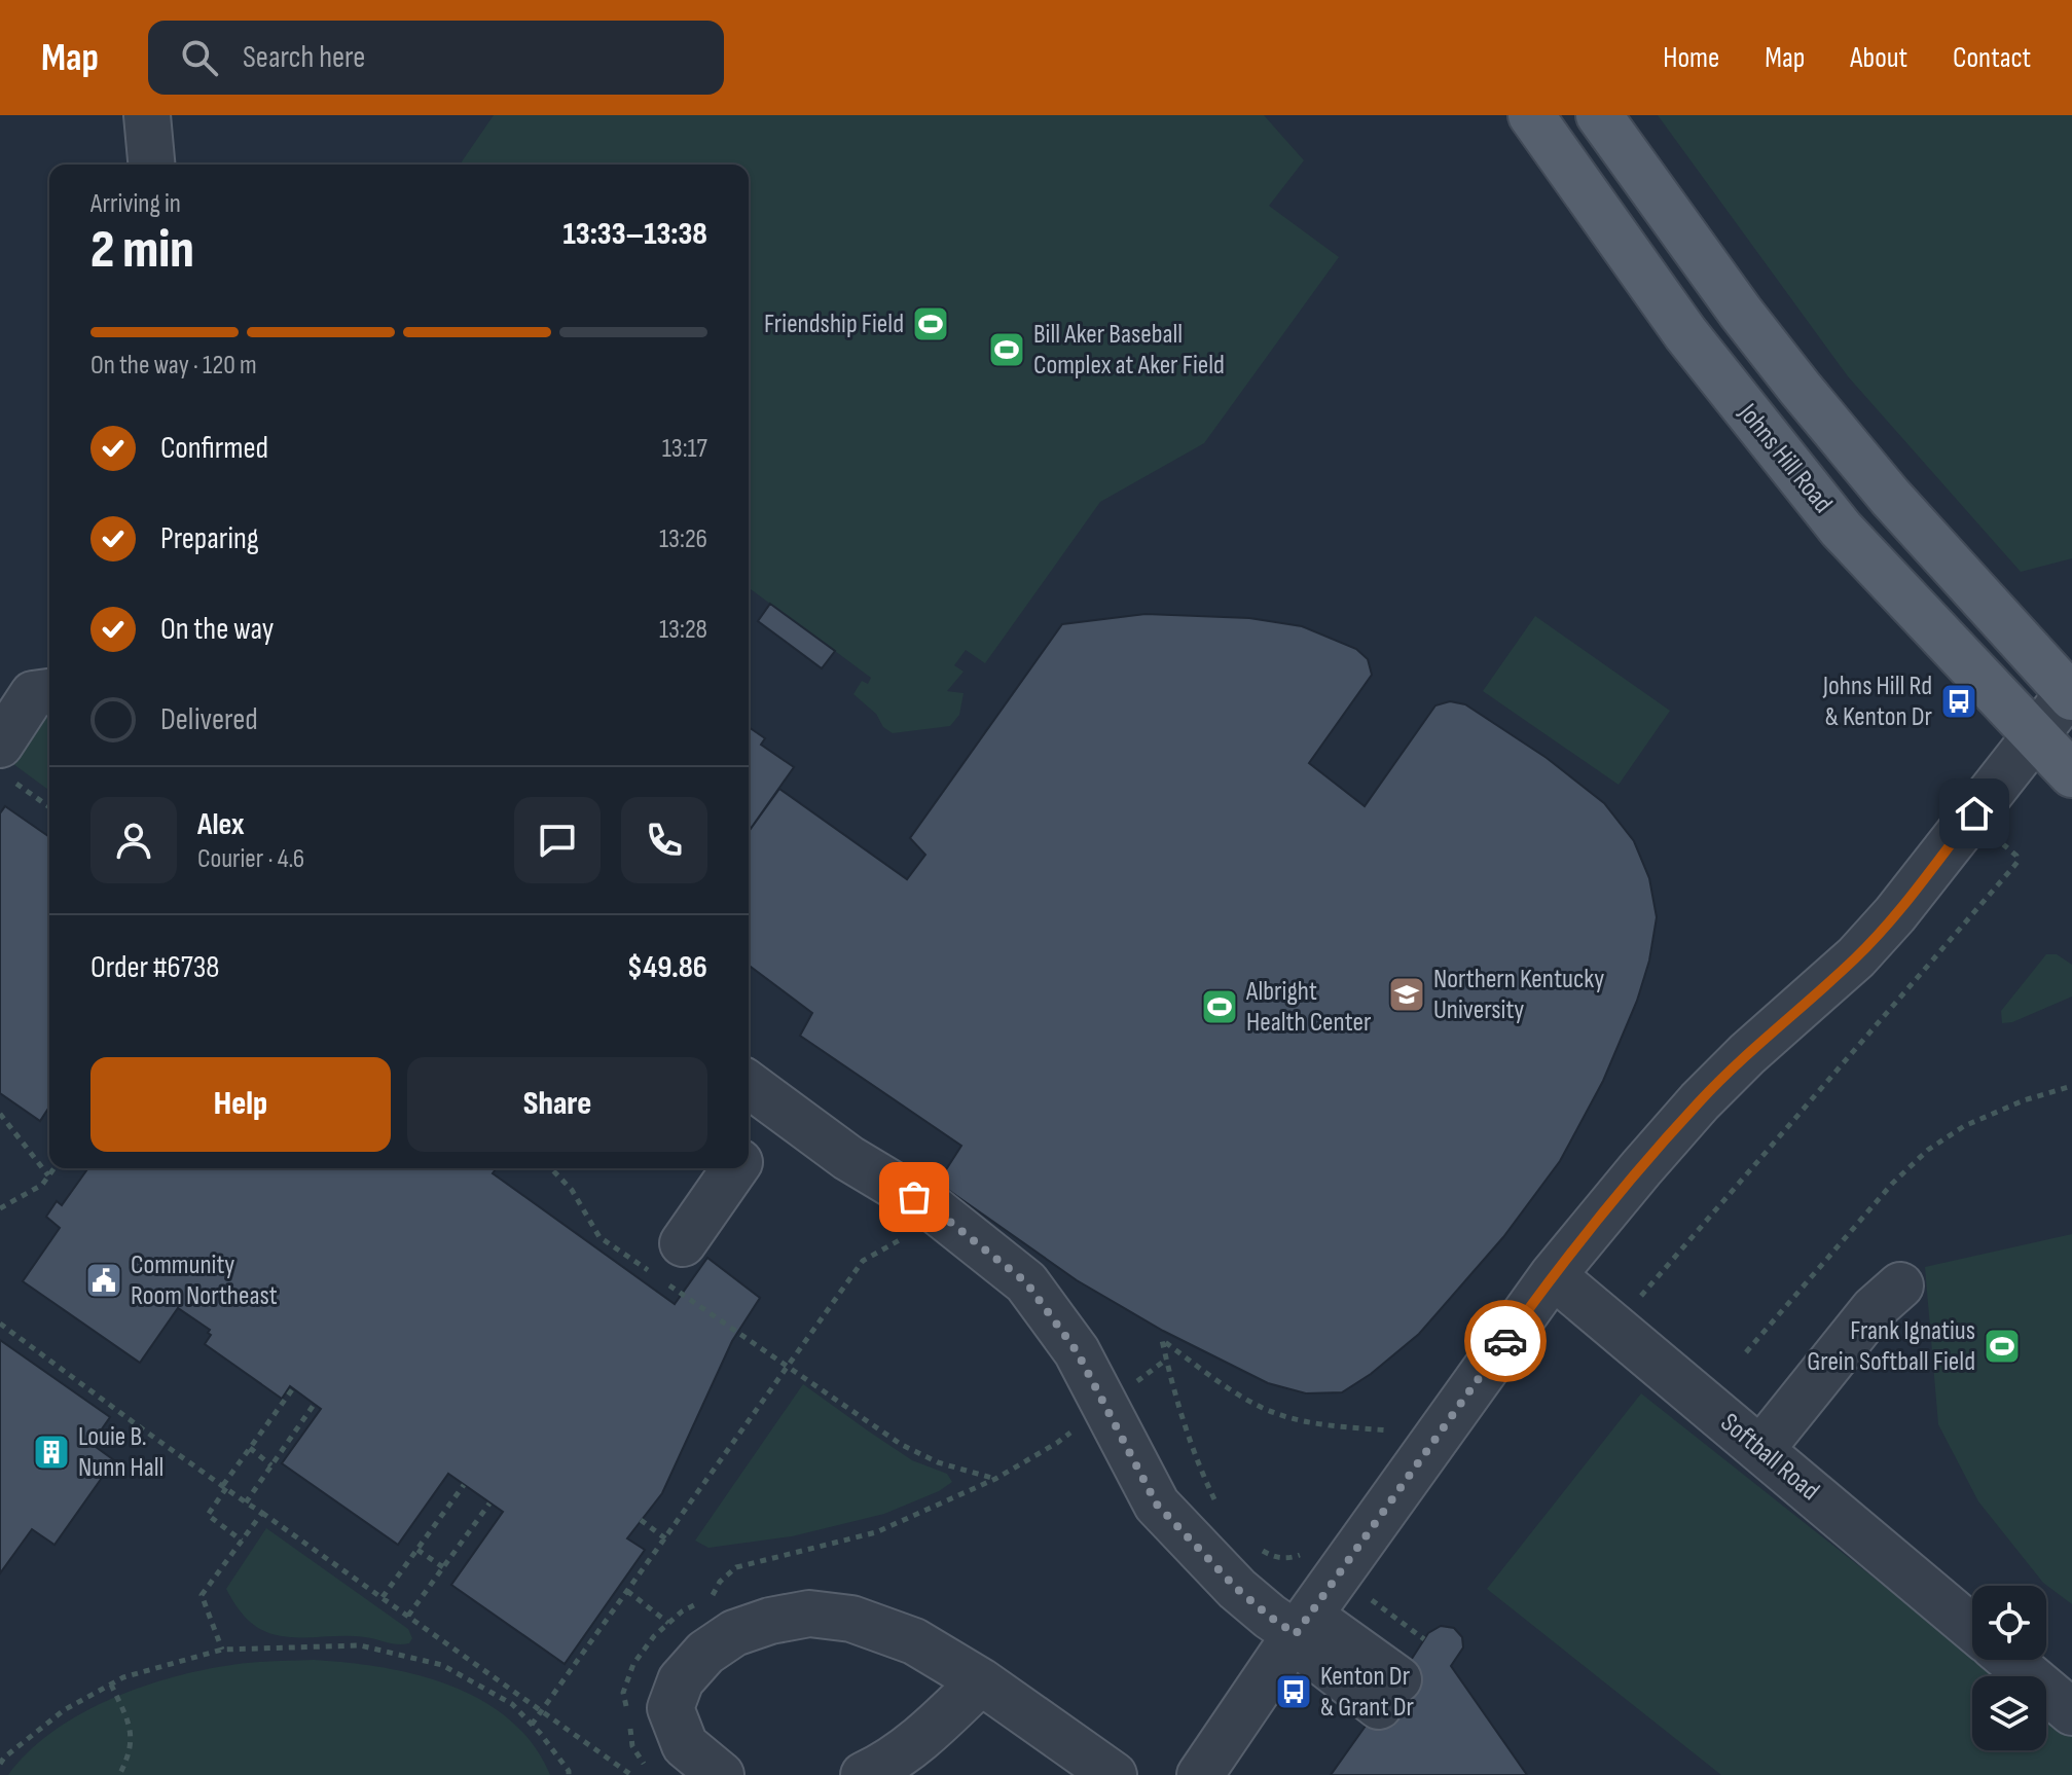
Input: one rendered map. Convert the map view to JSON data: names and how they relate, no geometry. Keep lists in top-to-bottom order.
{
  "streets": {
    "main road": ["Johns Hill Road"],
    "street": ["Softball Road"]
  },
  "places": {
    "sports": [
      "Friendship Field",
      "Bill Aker Baseball Complex at Aker Field",
      "Albright Health Center",
      "Frank Ignatius Grein Softball Field"
    ],
    "bus stop": ["Johns Hill Rd & Kenton Dr", "Kenton Dr & Grant Dr"],
    "school or university": ["Northern Kentucky University"],
    "public building": ["Community Room Northeast"],
    "building": ["Louie B. Nunn Hall"]
  },
  "page": {
    "header": "Map",
    "search": "Search here",
    "nav": [
      "Home",
      "Map",
      "About",
      "Contact"
    ],
    "heading": ["2 min", "Arriving in", "13:33–13:38"],
    "panel": [
      "Alex",
      "Courier · 4.6",
      "Order #6738",
      "$49.86"
    ],
    "bar": "On the way · 120 m",
    "list": [
      ["Confirmed", "13:17"],
      ["Preparing", "13:26"],
      ["On the way", "13:28"],
      "Delivered"
    ],
    "buttons": ["Help", "Share"]
  }
}
